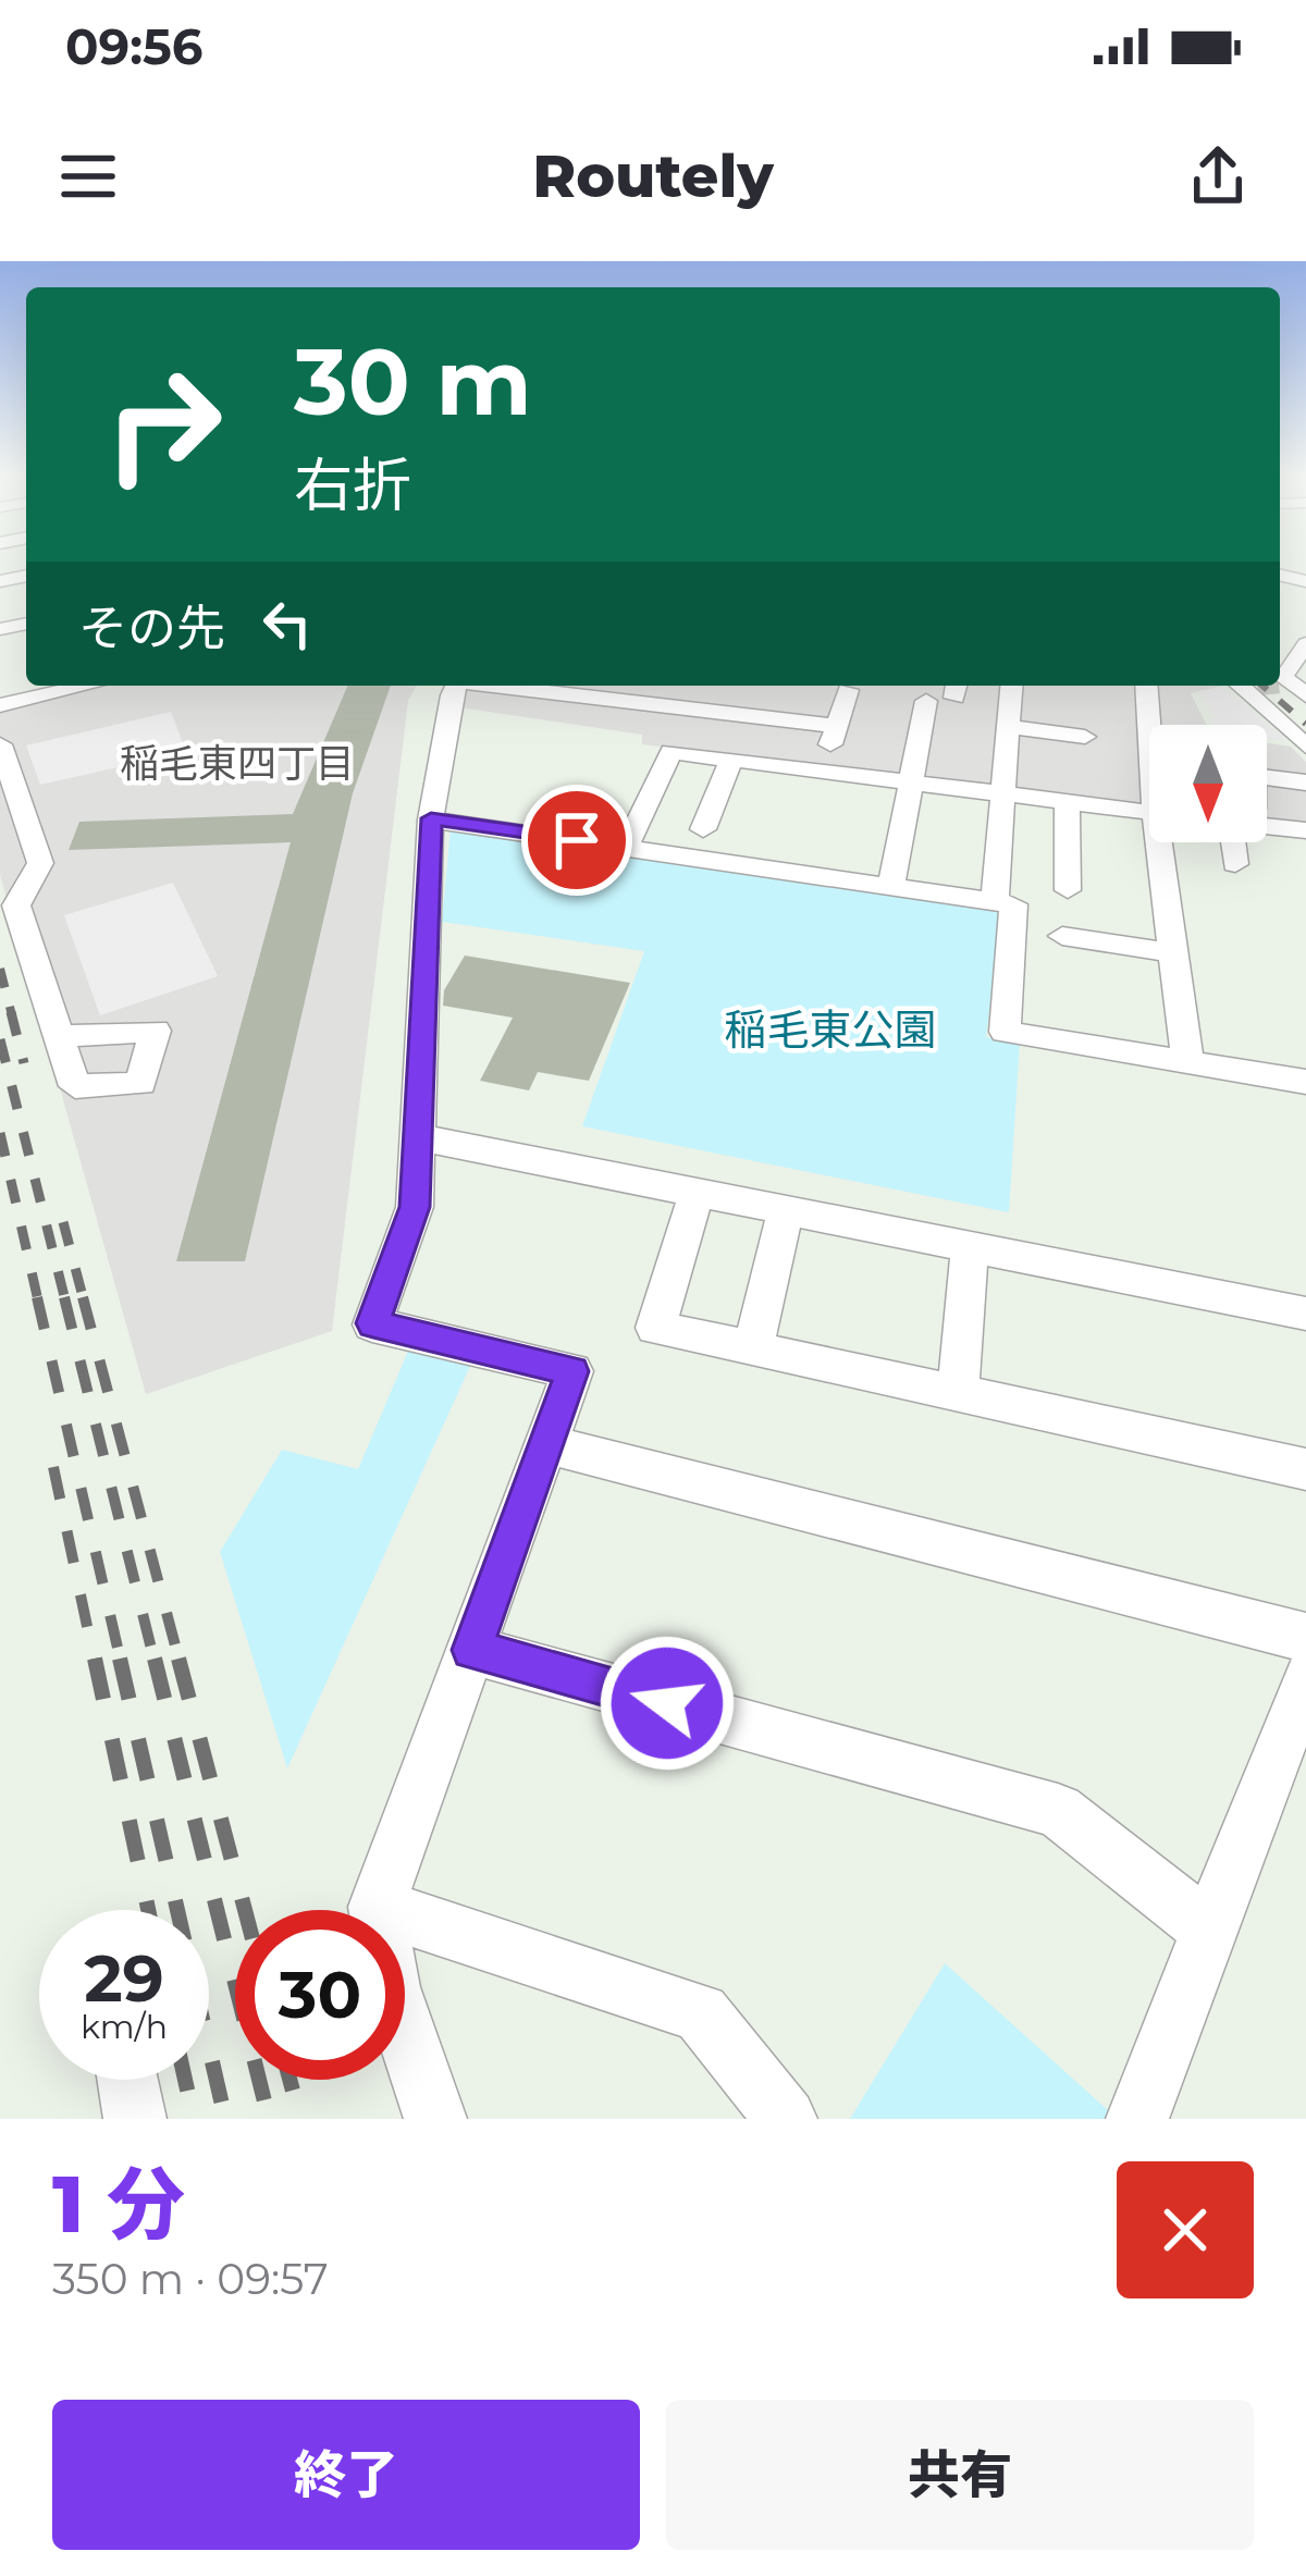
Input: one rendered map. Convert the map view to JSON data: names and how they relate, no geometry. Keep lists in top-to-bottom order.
{
  "districts": ["稲毛東四丁目"],
  "parks": ["稲毛東公園"],
  "north": "bottom",
  "page": {
    "status": "09:56",
    "header": "Routely",
    "turn": ["30 m", "右折"],
    "then": "その先",
    "speed": "29 km/h",
    "limit": "30",
    "heading": ["1 分", "350 m · 09:57"],
    "buttons": ["終了", "共有"]
  }
}
